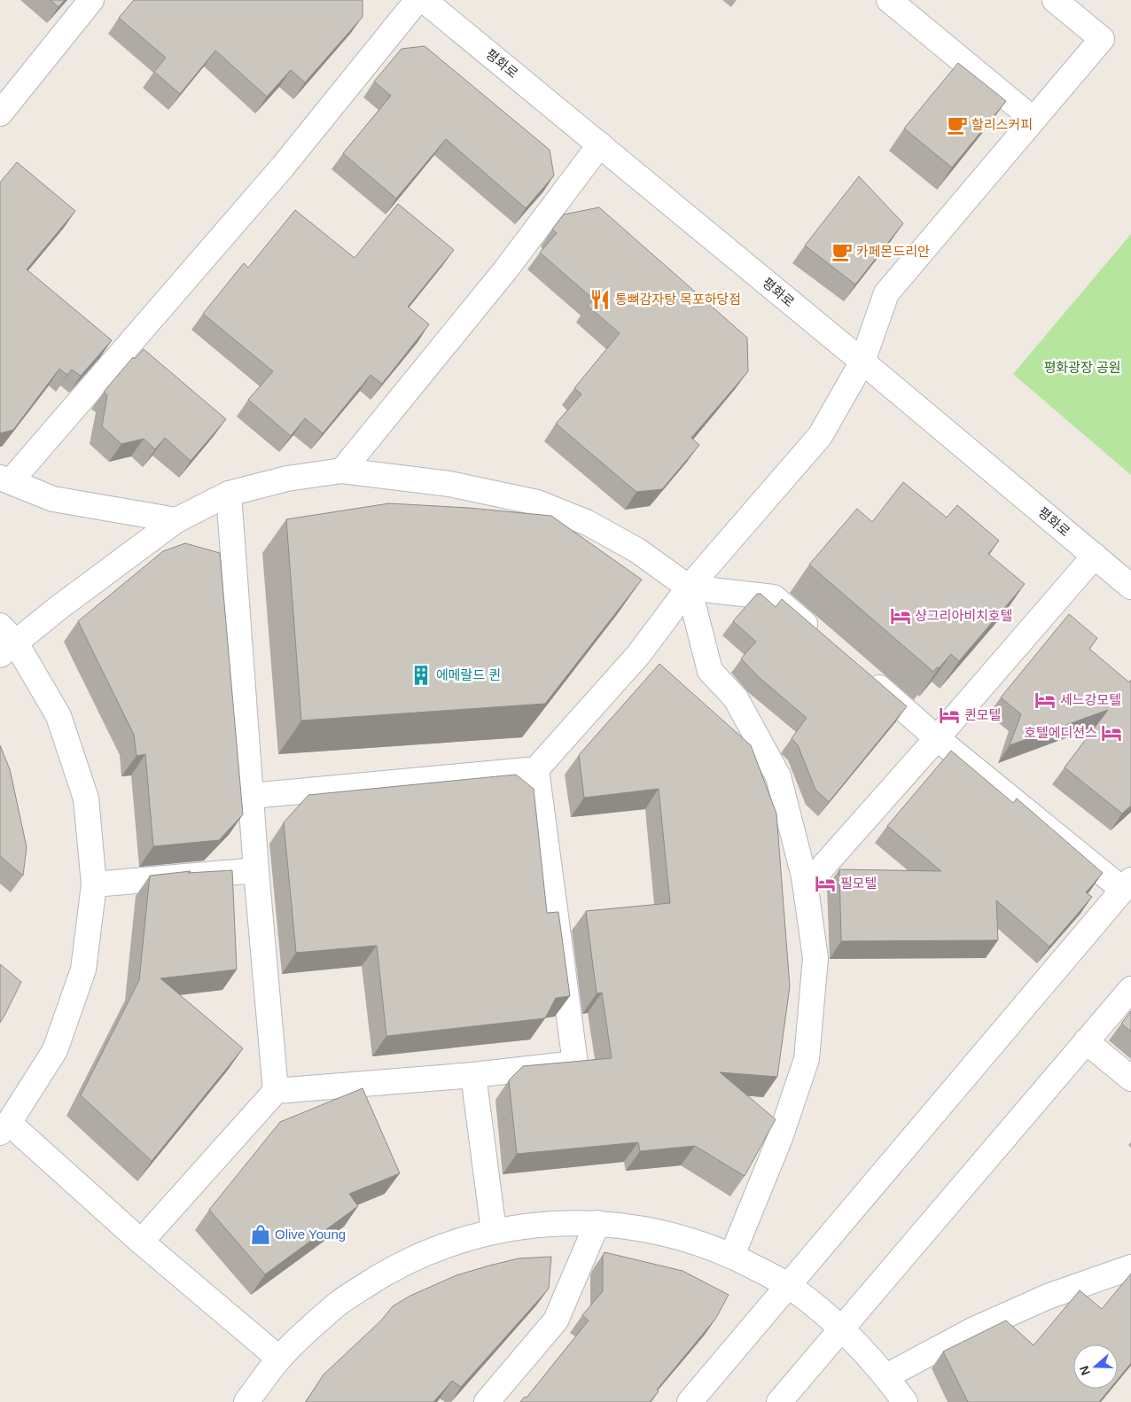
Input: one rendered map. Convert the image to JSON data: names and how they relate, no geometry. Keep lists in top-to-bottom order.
{
  "streets": {
    "street": ["평화로"]
  },
  "parks": ["평화광장 공원"],
  "places": {
    "cafe": ["할리스커피", "카페몬드리안"],
    "restaurant": ["통뼈감자탕 목포하당점"],
    "hotel": [
      "샹그리아비치호텔",
      "세느강모텔",
      "퀸모텔",
      "호텔에디션스",
      "필모텔"
    ],
    "building": ["에메랄드 퀸"],
    "shop": ["Olive Young"]
  },
  "north": "left"
}
